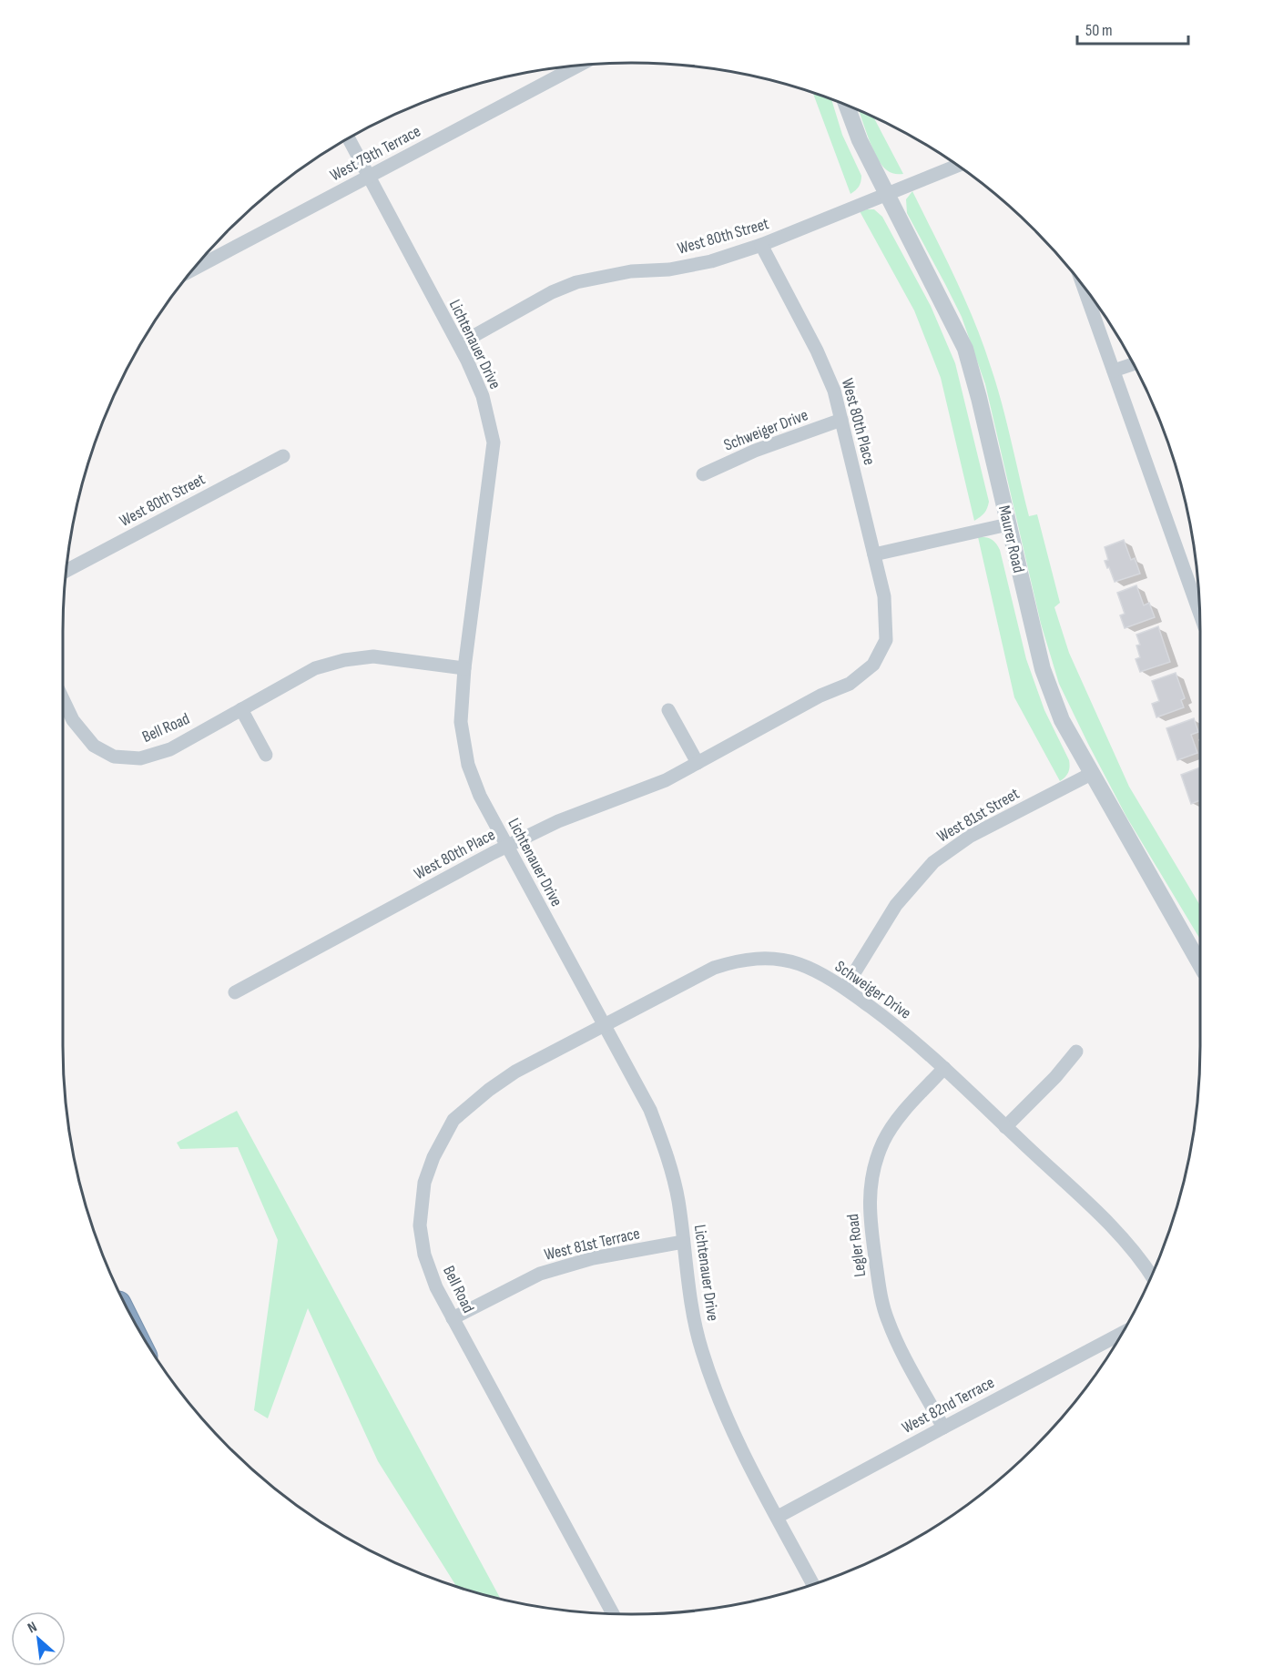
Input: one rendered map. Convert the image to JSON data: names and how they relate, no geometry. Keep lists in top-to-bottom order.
{
  "streets": {
    "street": [
      "West 79th Terrace",
      "West 80th Street",
      "Lichtenauer Drive",
      "West 80th Place",
      "Schweiger Drive",
      "Maurer Road",
      "Bell Road",
      "West 81st Street",
      "West 81st Terrace",
      "Legler Road",
      "West 82nd Terrace"
    ]
  },
  "crossings": [
    ["West 79th Terrace", "Lichtenauer Drive"],
    ["West 80th Street", "Lichtenauer Drive"],
    ["West 80th Street", "West 80th Place"],
    ["West 80th Street", "Maurer Road"],
    ["Lichtenauer Drive", "West 80th Place"],
    ["Lichtenauer Drive", "Schweiger Drive"],
    ["Lichtenauer Drive", "Bell Road"],
    ["Lichtenauer Drive", "West 81st Terrace"],
    ["Lichtenauer Drive", "West 82nd Terrace"],
    ["West 80th Place", "Schweiger Drive"],
    ["Schweiger Drive", "Bell Road"],
    ["Schweiger Drive", "West 81st Street"],
    ["Schweiger Drive", "Legler Road"],
    ["Maurer Road", "West 81st Street"],
    ["Bell Road", "West 81st Terrace"],
    ["Legler Road", "West 82nd Terrace"]
  ],
  "scale_bar": "50 m",
  "north": "top left"
}
